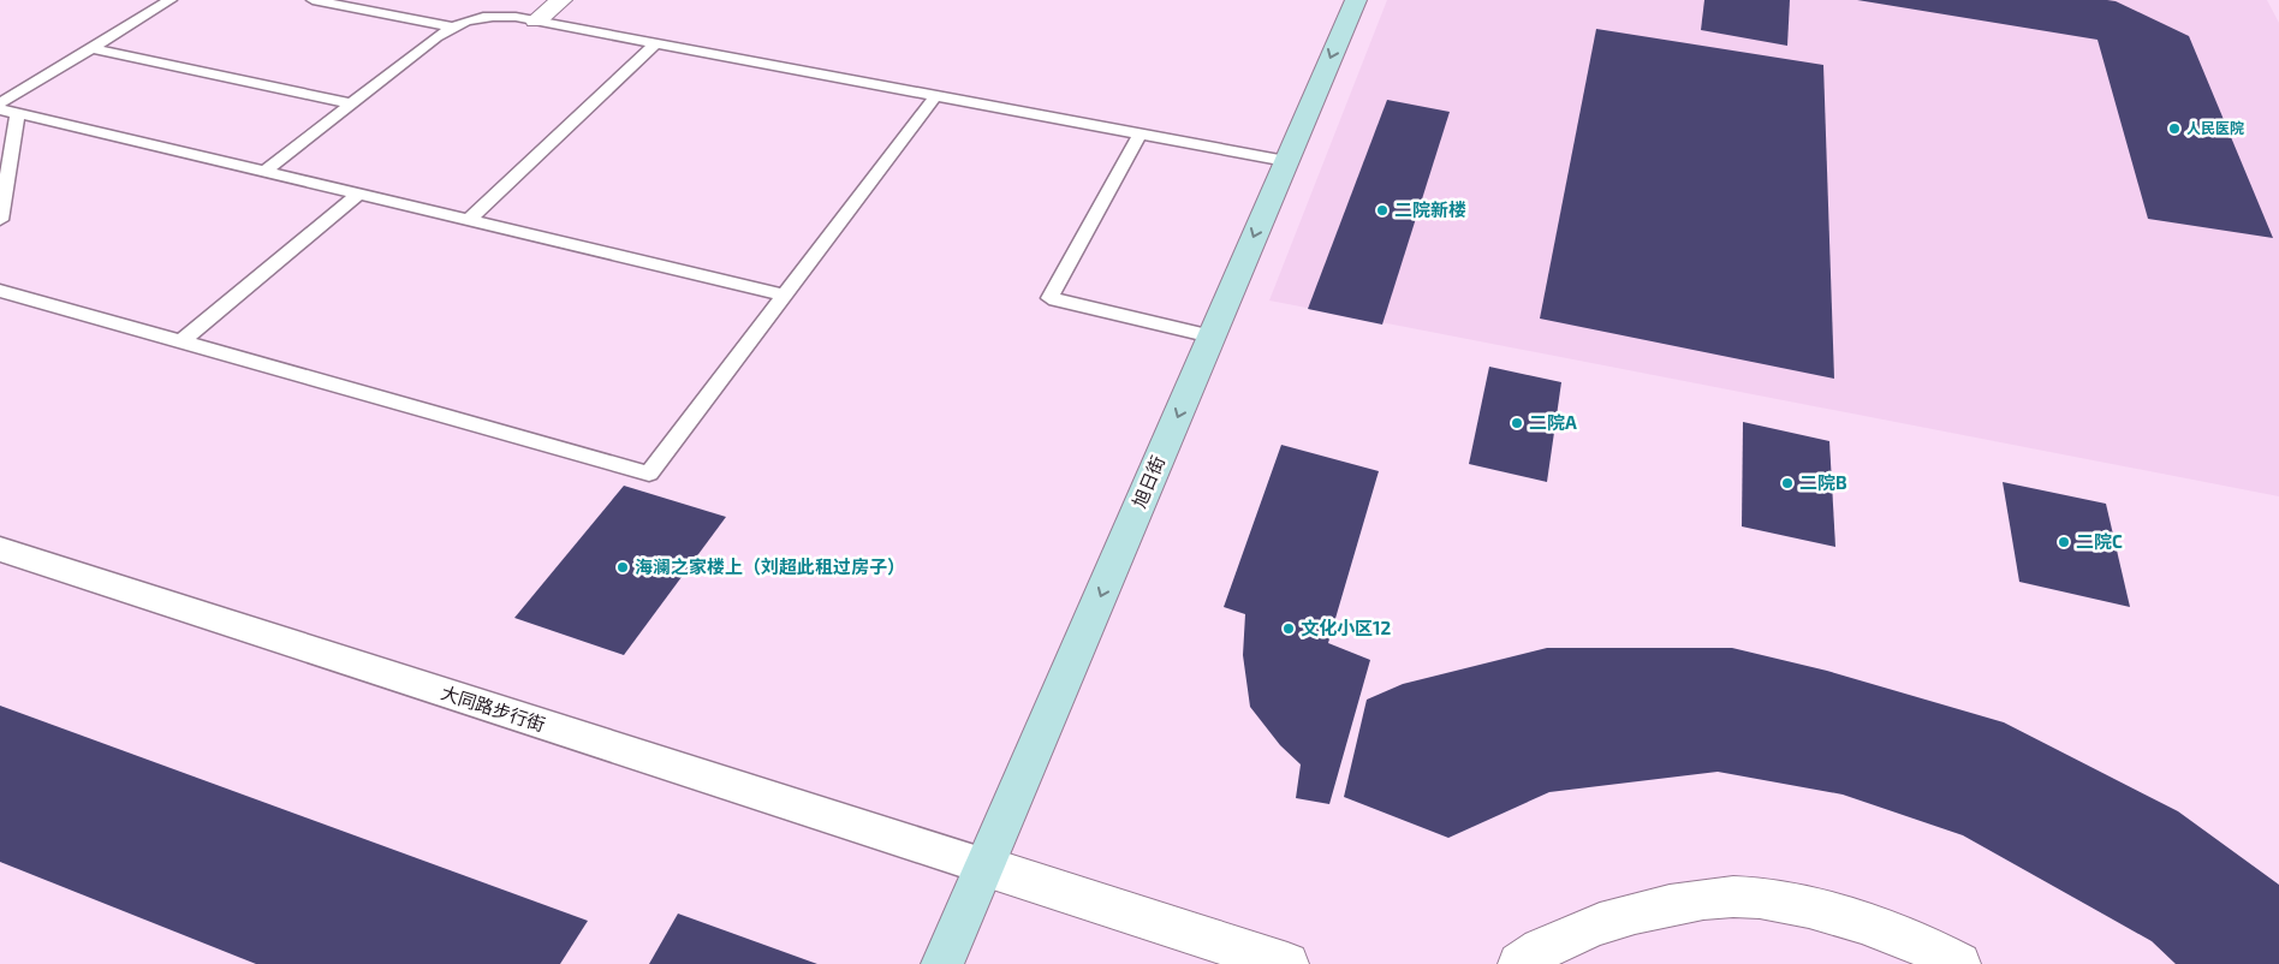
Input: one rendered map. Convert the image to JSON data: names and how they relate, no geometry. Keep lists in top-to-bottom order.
{
  "streets": {
    "main road": ["旭日街"],
    "street": ["大同路步行街"]
  },
  "crossings": [
    ["旭日街", "大同路步行街"]
  ],
  "one_way": ["旭日街"],
  "places": [
    "人民医院",
    "二院新楼",
    "二院A",
    "二院B",
    "二院C",
    "海澜之家楼上（刘超此租过房子）",
    "文化小区12"
  ]
}
